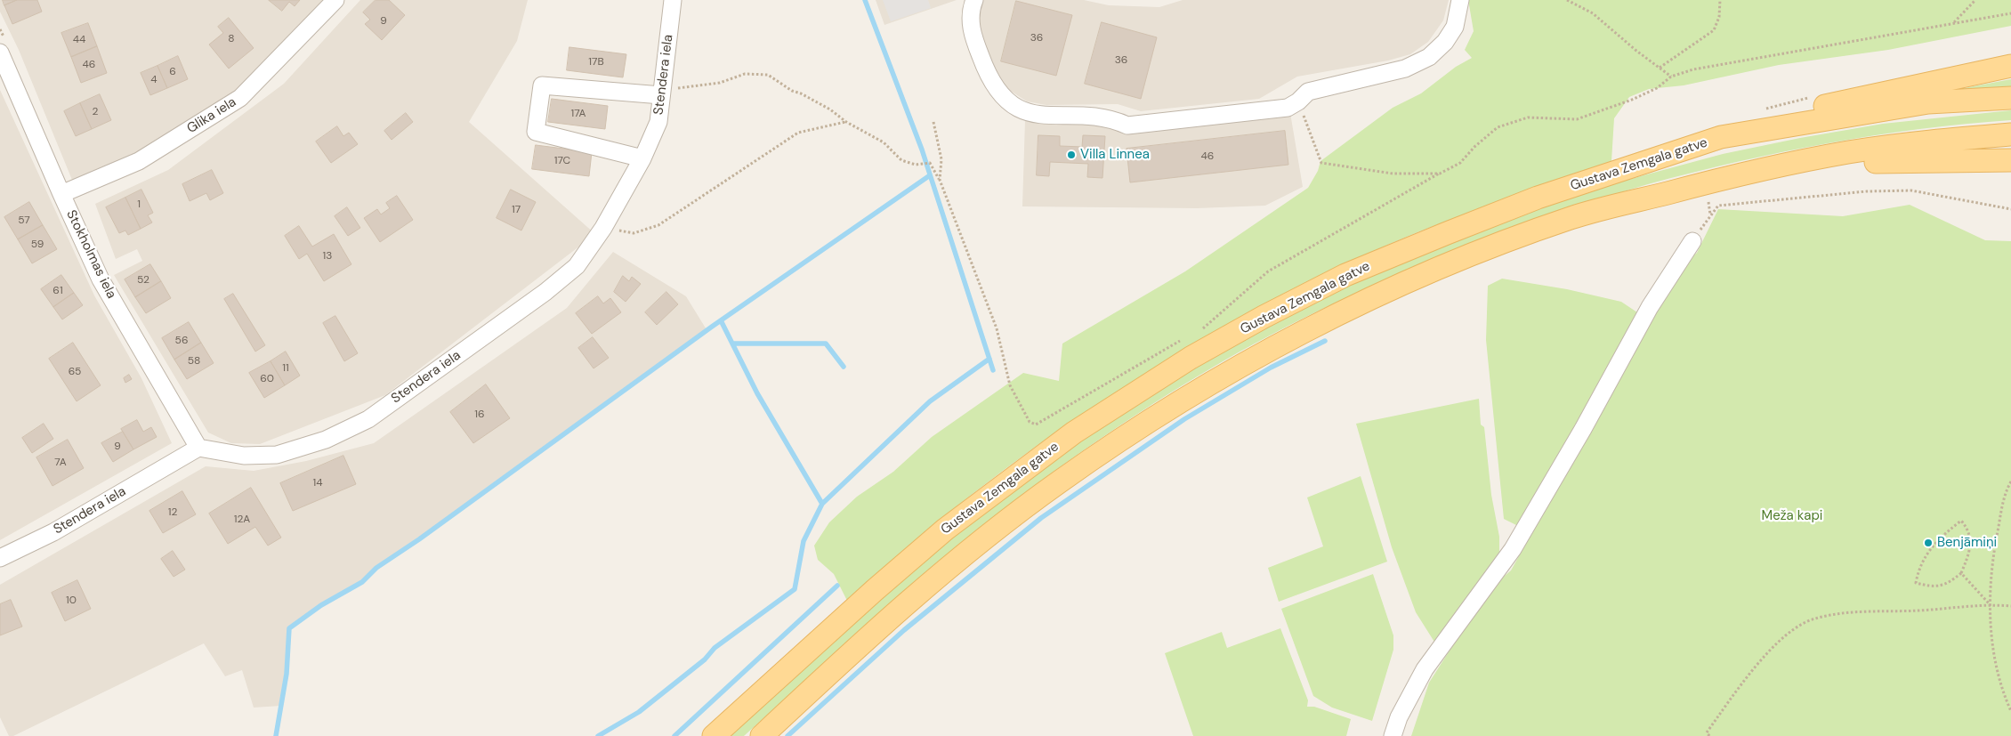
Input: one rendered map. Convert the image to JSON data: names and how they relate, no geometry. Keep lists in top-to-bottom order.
{
  "streets": {
    "main road": ["Gustava Zemgala gatve"],
    "street": ["Stendera iela", "Glika iela", "Stokholmas iela"]
  },
  "crossings": [
    ["Stendera iela", "Stokholmas iela"],
    ["Glika iela", "Stokholmas iela"]
  ],
  "parks": ["Meža kapi"],
  "places": ["Villa Linnea", "Benjāmiņi"],
  "house_numbers": [
    "9",
    "36",
    "8",
    "44",
    "36",
    "17B",
    "46",
    "6",
    "4",
    "2",
    "17A",
    "46",
    "17C",
    "1",
    "17",
    "57",
    "59",
    "13",
    "52",
    "61",
    "56",
    "58",
    "11",
    "65",
    "60",
    "16",
    "9",
    "7A",
    "14",
    "12",
    "12A",
    "10"
  ]
}
